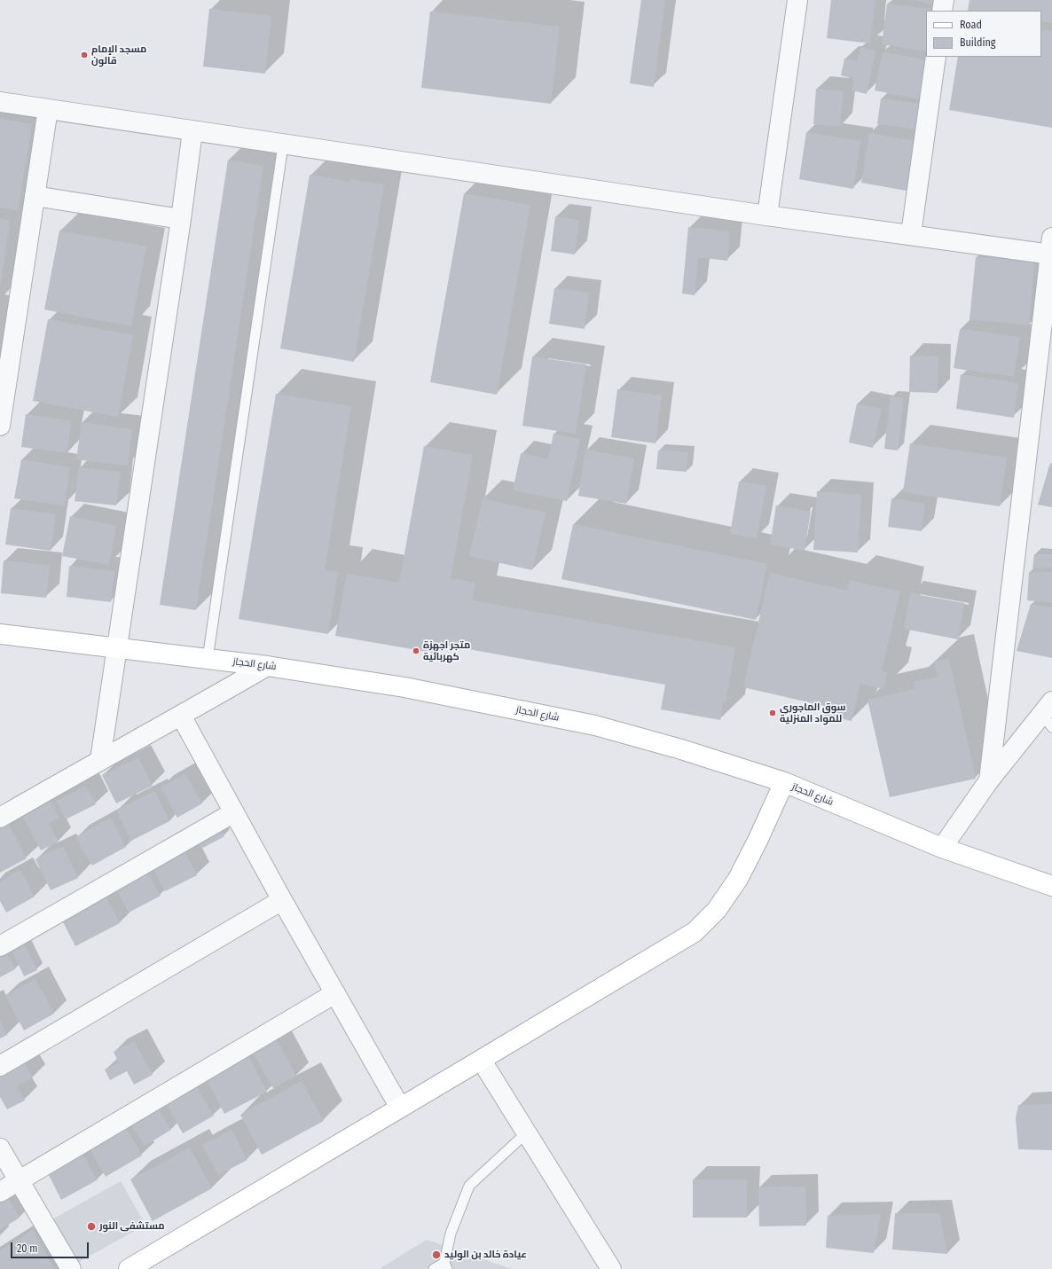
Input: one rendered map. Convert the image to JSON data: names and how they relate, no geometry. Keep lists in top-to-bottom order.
{
  "streets": {
    "main road": ["شارع الحجاز"]
  },
  "places": [
    "مسجد الإمام قالون",
    "متجر اجهزة كهربائية",
    "سوق الماجوري للمواد المنزلية",
    "مستشفى النور",
    "عيادة خالد بن الوليد"
  ],
  "legend": ["Road", "Building"],
  "scale_bar": "20 m"
}
